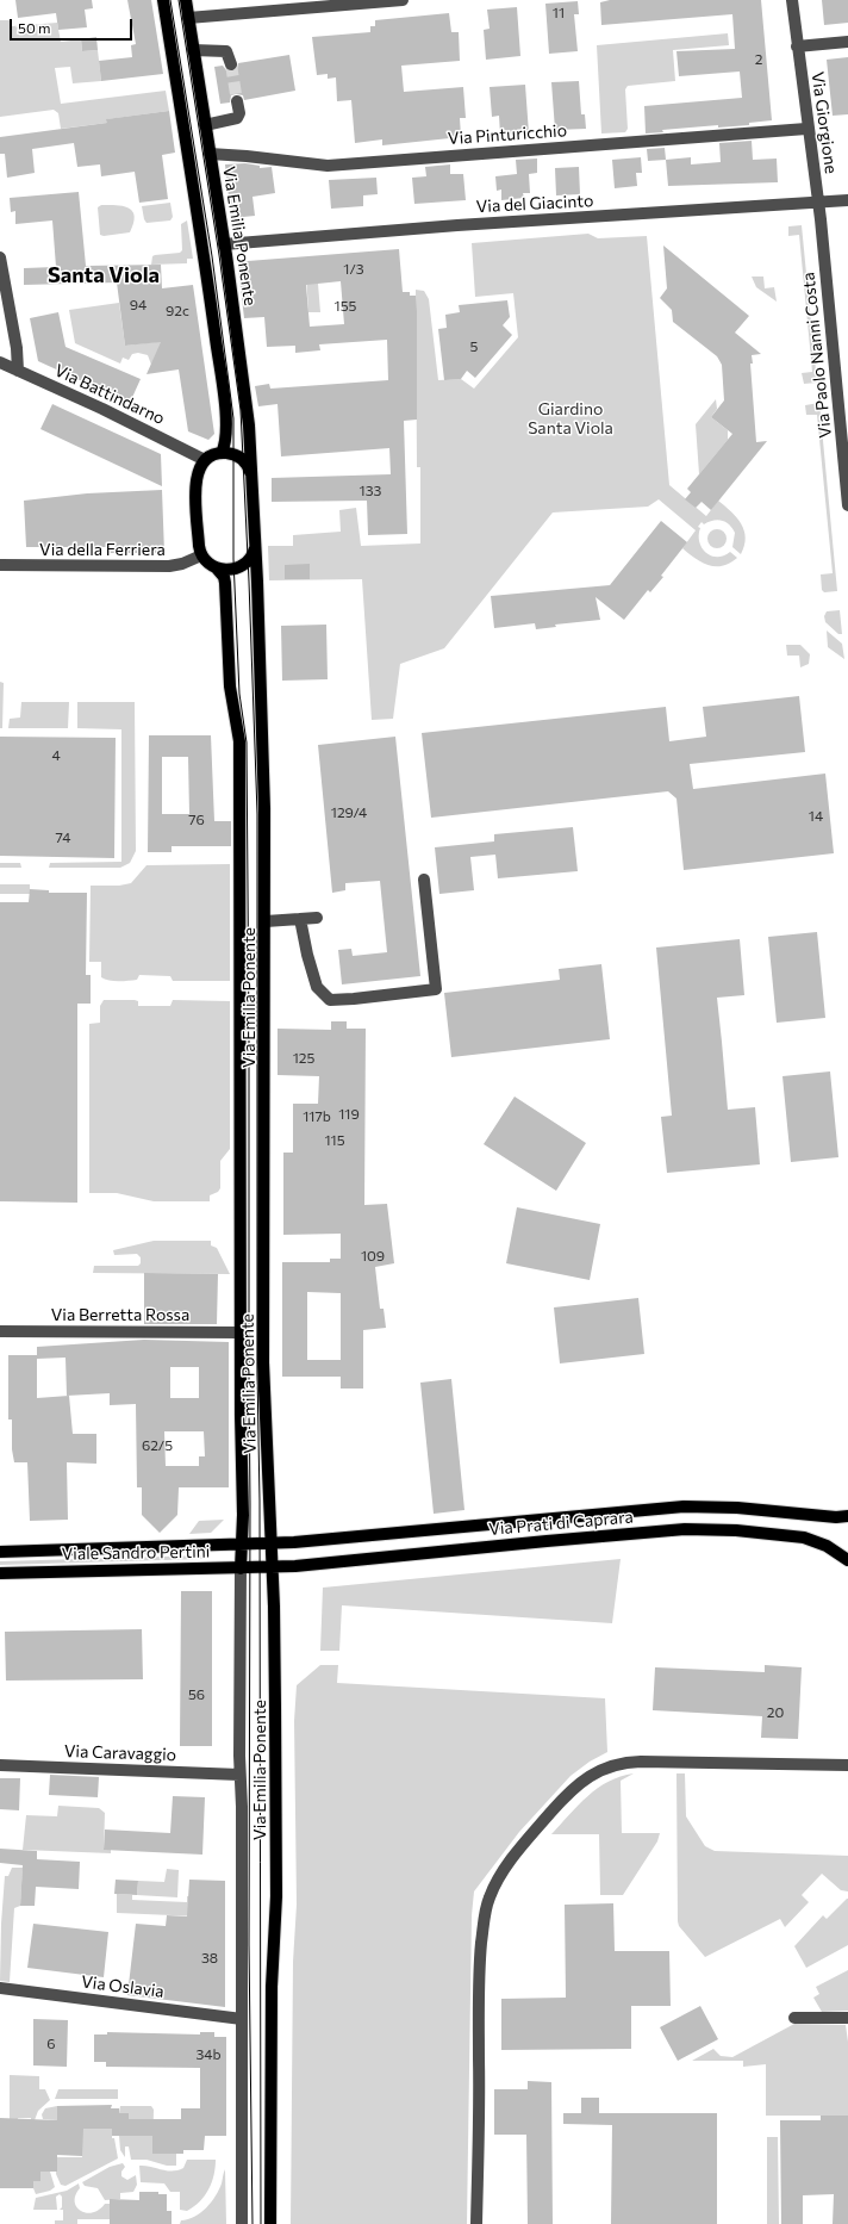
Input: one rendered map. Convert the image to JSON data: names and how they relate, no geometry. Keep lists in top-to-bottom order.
{
  "streets": {
    "main road": ["Via Emilia Ponente", "Via Prati di Caprara", "Viale Sandro Pertini"],
    "street": [
      "Via Giorgione",
      "Via Pinturicchio",
      "Via del Giacinto",
      "Via Paolo Nanni Costa",
      "Via Battindarno",
      "Via della Ferriera",
      "Via Berretta Rossa",
      "Via Caravaggio",
      "Via Oslavia"
    ]
  },
  "crossings": [
    ["Via Giorgione", "Via Pinturicchio"],
    ["Via Giorgione", "Via del Giacinto"],
    ["Via Giorgione", "Via Paolo Nanni Costa"],
    ["Via Pinturicchio", "Via Emilia Ponente"],
    ["Via del Giacinto", "Via Emilia Ponente"],
    ["Via del Giacinto", "Via Paolo Nanni Costa"],
    ["Via Emilia Ponente", "Via della Ferriera"],
    ["Via Emilia Ponente", "Via Berretta Rossa"],
    ["Via Emilia Ponente", "Via Prati di Caprara"],
    ["Via Emilia Ponente", "Viale Sandro Pertini"],
    ["Via Emilia Ponente", "Via Caravaggio"],
    ["Via Emilia Ponente", "Via Oslavia"],
    ["Via Prati di Caprara", "Viale Sandro Pertini"]
  ],
  "districts": ["Santa Viola"],
  "parks": ["Giardino Santa Viola"],
  "house_numbers": [
    "11",
    "2",
    "1/3",
    "94",
    "155",
    "92c",
    "5",
    "133",
    "4",
    "129/4",
    "14",
    "76",
    "74",
    "125",
    "119",
    "117b",
    "115",
    "109",
    "62/5",
    "56",
    "20",
    "38",
    "6",
    "34b"
  ],
  "scale_bar": "50 m"
}
